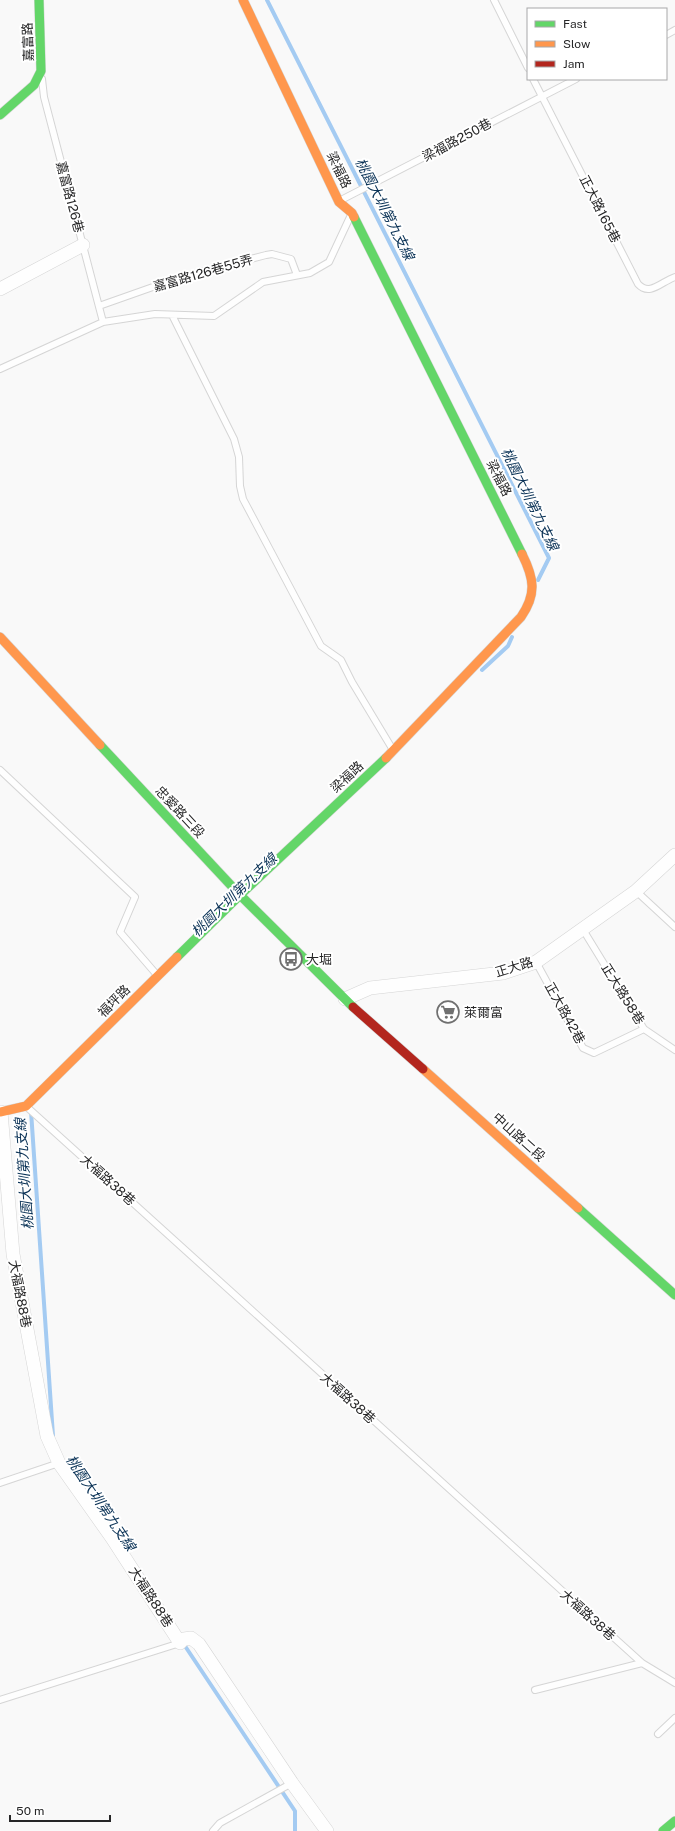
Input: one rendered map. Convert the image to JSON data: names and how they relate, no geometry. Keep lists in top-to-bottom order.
{
  "streets": {
    "street": [
      "嘉富路",
      "梁福路",
      "忠愛路三段",
      "正大路",
      "福坪路",
      "中山路二段",
      "大福路88巷"
    ],
    "lane": [
      "梁福路250巷",
      "嘉富路126巷",
      "正大路165巷",
      "嘉富路126巷55弄",
      "正大路58巷",
      "正大路42巷",
      "大福路38巷"
    ]
  },
  "crossings": [
    ["嘉富路", "嘉富路126巷"],
    ["梁福路250巷", "梁福路"],
    ["梁福路250巷", "正大路165巷"],
    ["梁福路", "忠愛路三段"],
    ["梁福路", "福坪路"],
    ["嘉富路126巷", "嘉富路126巷55弄"],
    ["忠愛路三段", "正大路"],
    ["忠愛路三段", "福坪路"],
    ["忠愛路三段", "中山路二段"],
    ["正大路", "正大路58巷"],
    ["正大路", "正大路42巷"],
    ["正大路", "中山路二段"],
    ["正大路58巷", "正大路42巷"],
    ["福坪路", "大福路38巷"]
  ],
  "water": ["桃園大圳第九支線"],
  "places": {
    "bus stop": ["大堀"],
    "supermarket": ["萊爾富"]
  },
  "legend": ["Fast", "Slow", "Jam"],
  "scale_bar": "50 m"
}
